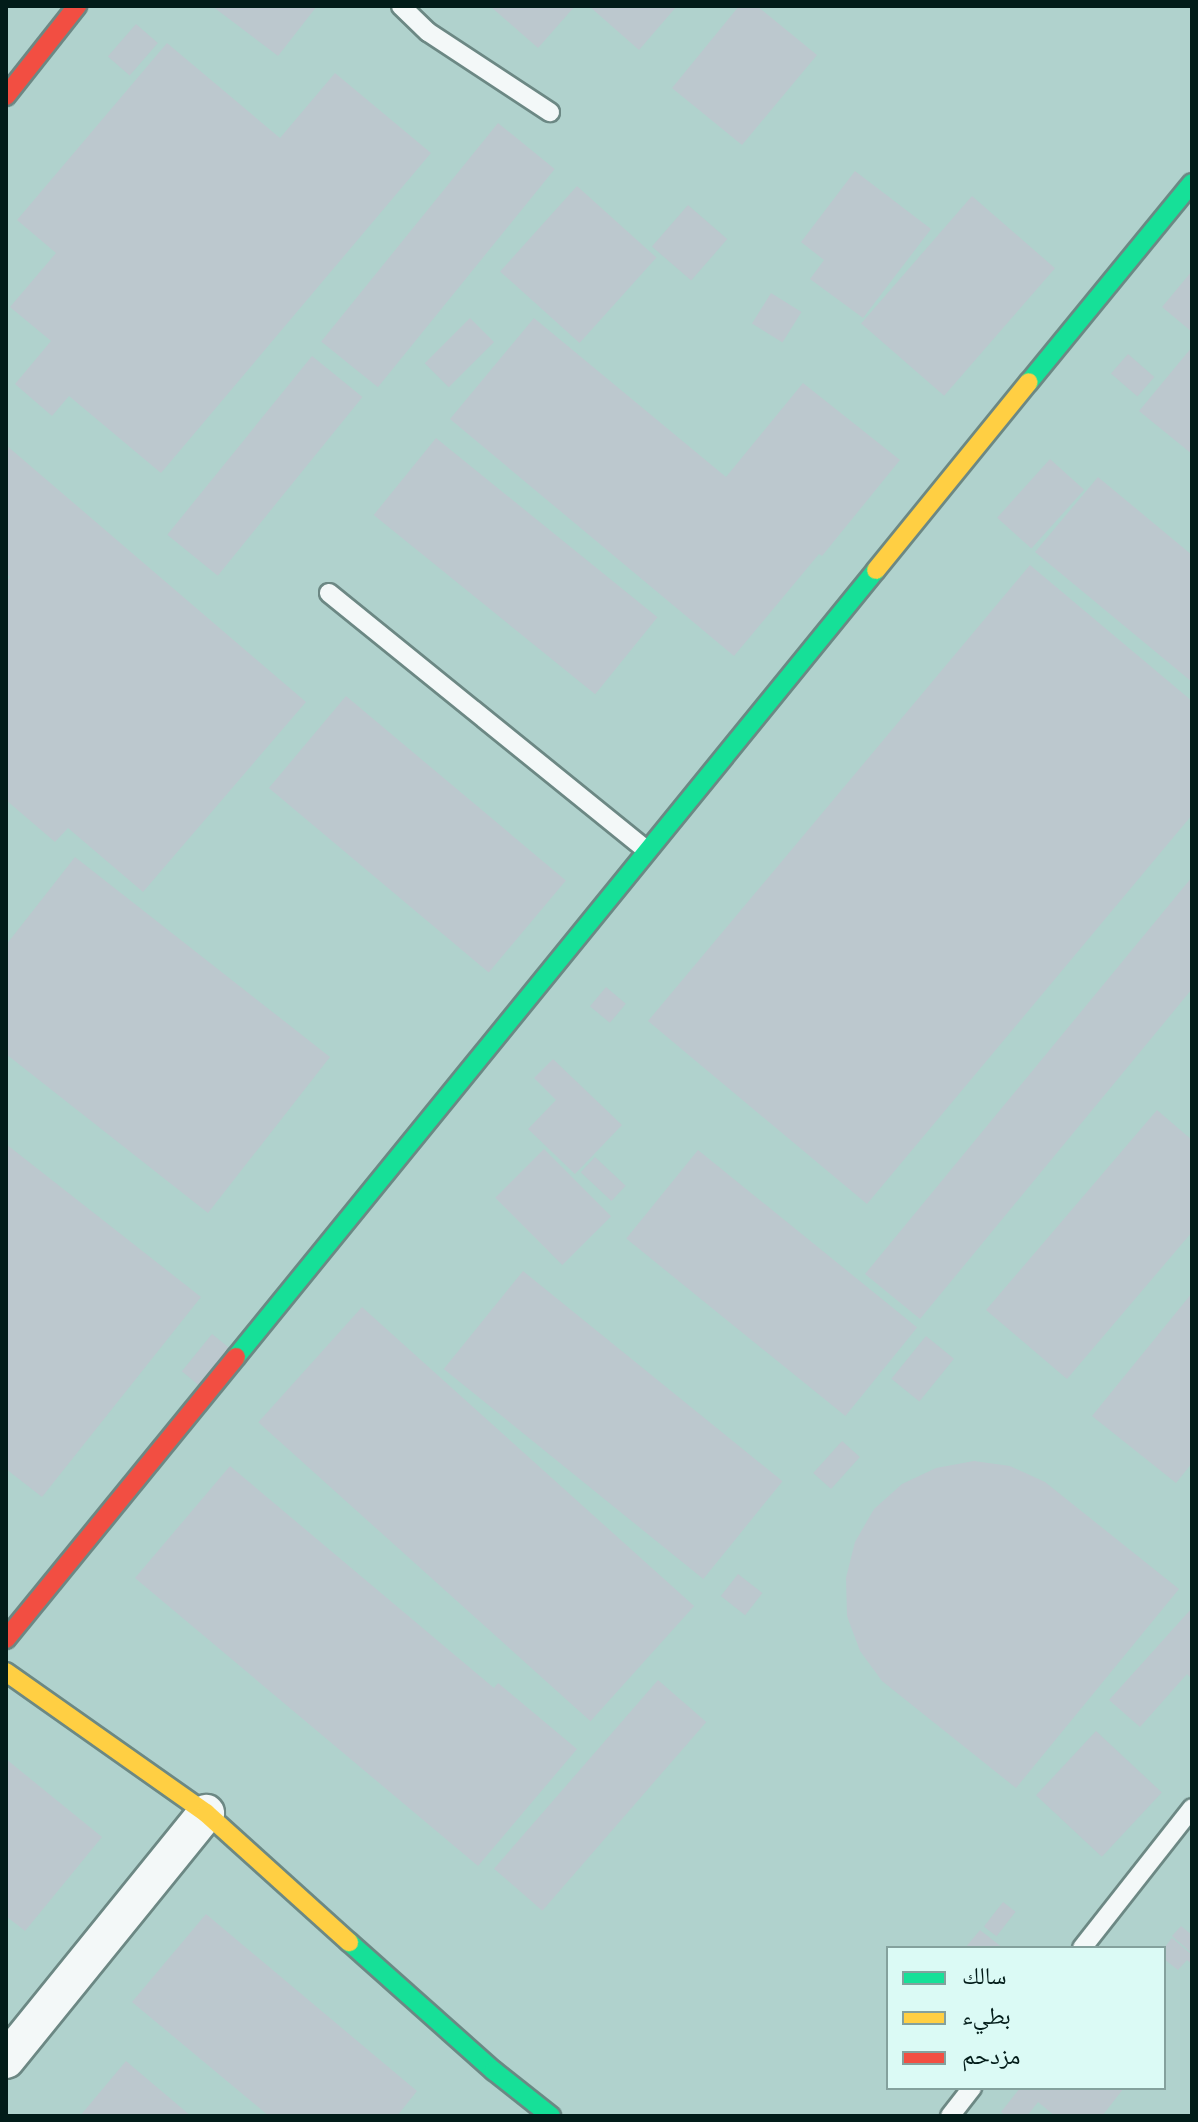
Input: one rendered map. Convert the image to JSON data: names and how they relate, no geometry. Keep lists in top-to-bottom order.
{
  "legend": ["سالك", "بطيء", "مزدحم"]
}
